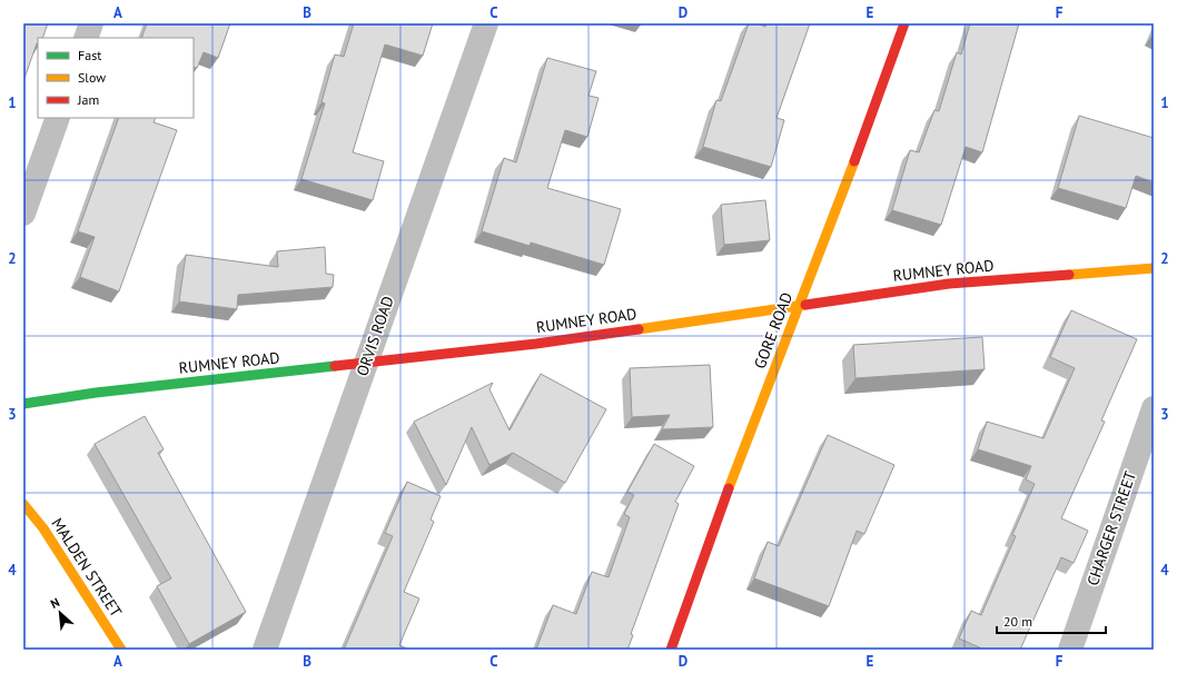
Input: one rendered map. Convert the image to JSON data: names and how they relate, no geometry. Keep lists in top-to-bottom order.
{
  "streets": {
    "street": [
      "RUMNEY ROAD",
      "GORE ROAD",
      "ORVIS ROAD",
      "CHARGER STREET",
      "MALDEN STREET"
    ]
  },
  "crossings": [
    ["RUMNEY ROAD", "GORE ROAD"],
    ["RUMNEY ROAD", "ORVIS ROAD"]
  ],
  "legend": ["Fast", "Slow", "Jam"],
  "scale_bar": "20 m",
  "north": "top left",
  "grid": {
    "columns": [
      "A",
      "B",
      "C",
      "D",
      "E",
      "F"
    ],
    "rows": [
      "1",
      "2",
      "3",
      "4"
    ]
  }
}
